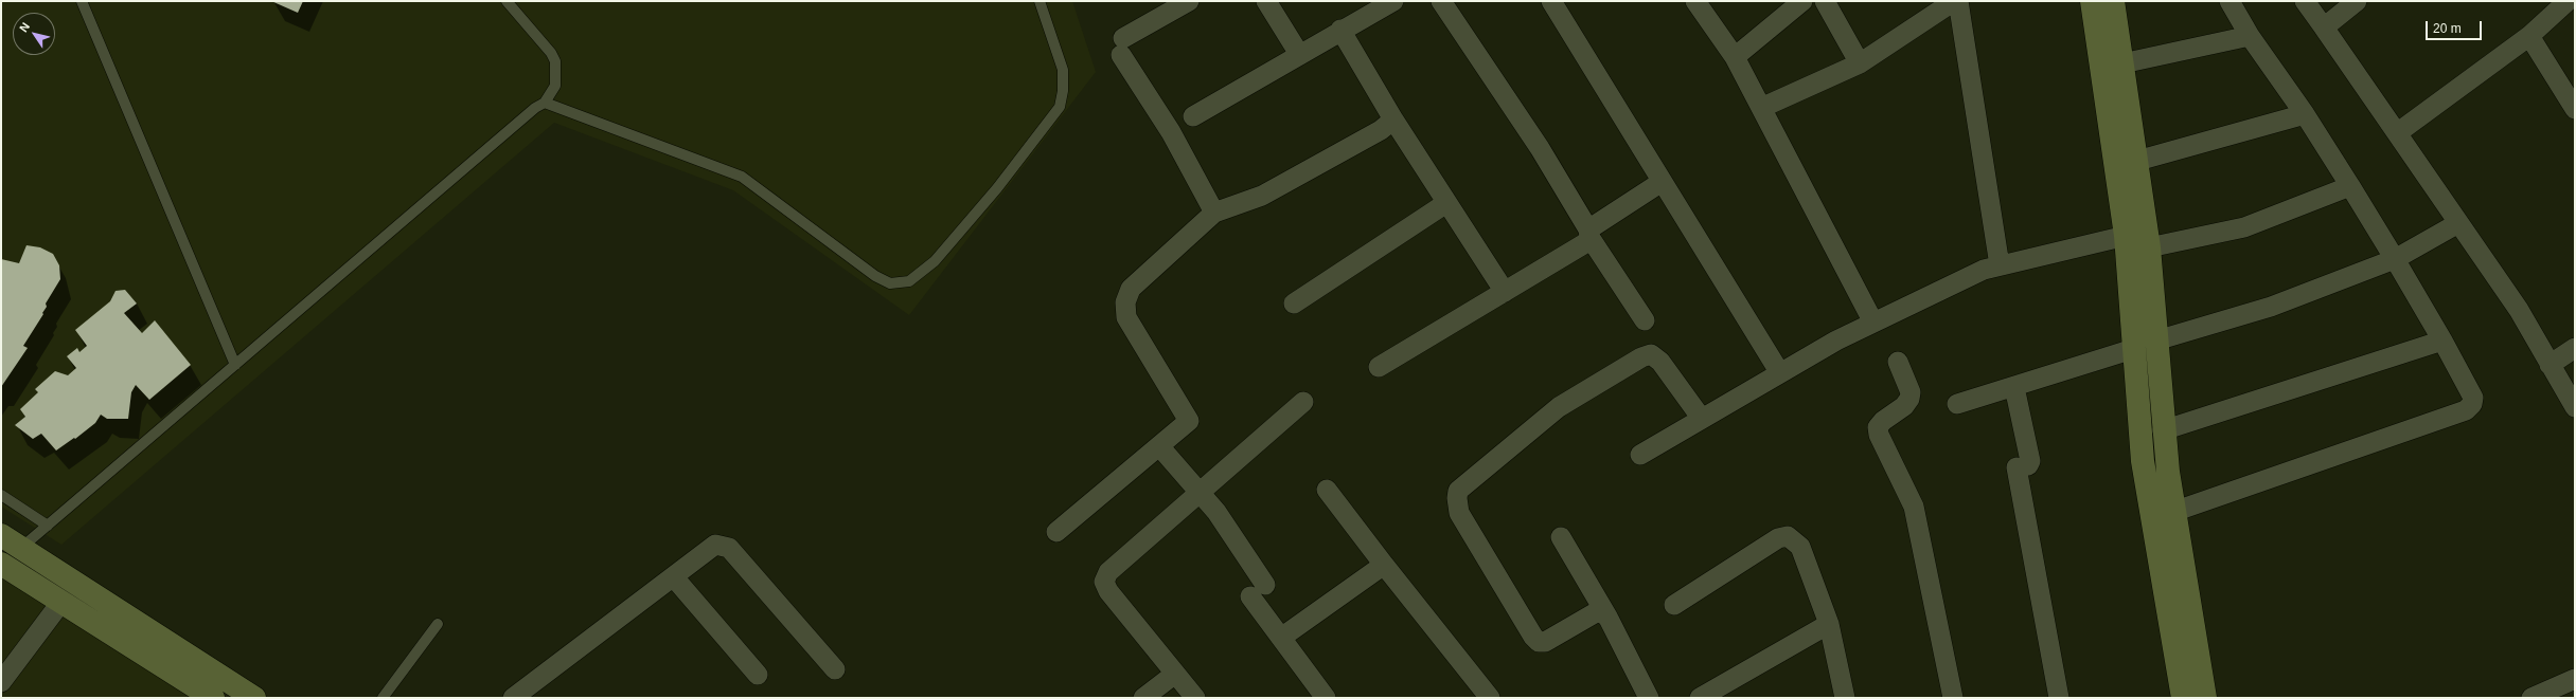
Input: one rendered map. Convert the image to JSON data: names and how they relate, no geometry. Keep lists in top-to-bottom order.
{
  "scale_bar": "20 m",
  "north": "top left"
}
